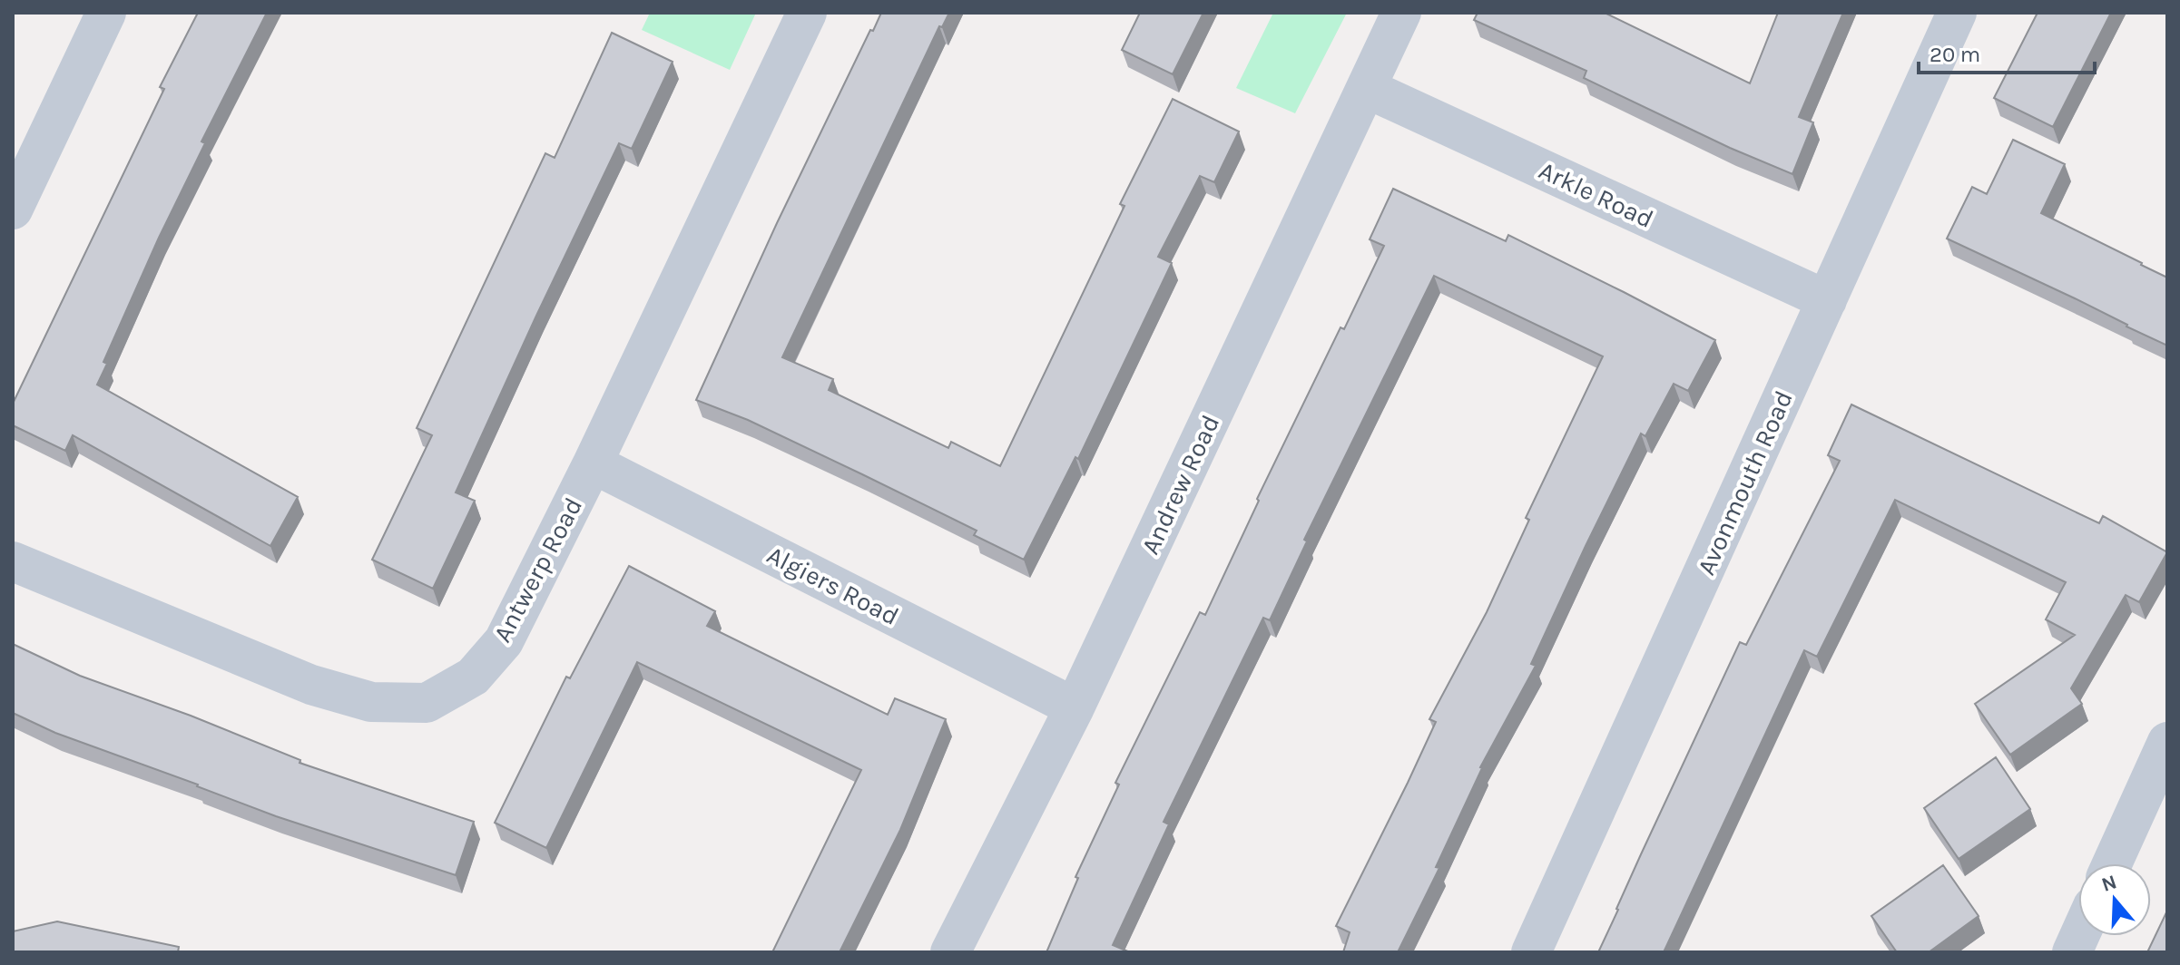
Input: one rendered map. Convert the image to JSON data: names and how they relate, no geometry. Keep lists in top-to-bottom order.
{
  "streets": {
    "street": [
      "Arkle Road",
      "Avonmouth Road",
      "Andrew Road",
      "Antwerp Road",
      "Algiers Road"
    ]
  },
  "crossings": [
    ["Arkle Road", "Avonmouth Road"],
    ["Arkle Road", "Andrew Road"],
    ["Andrew Road", "Algiers Road"],
    ["Antwerp Road", "Algiers Road"]
  ],
  "scale_bar": "20 m",
  "north": "top"
}
